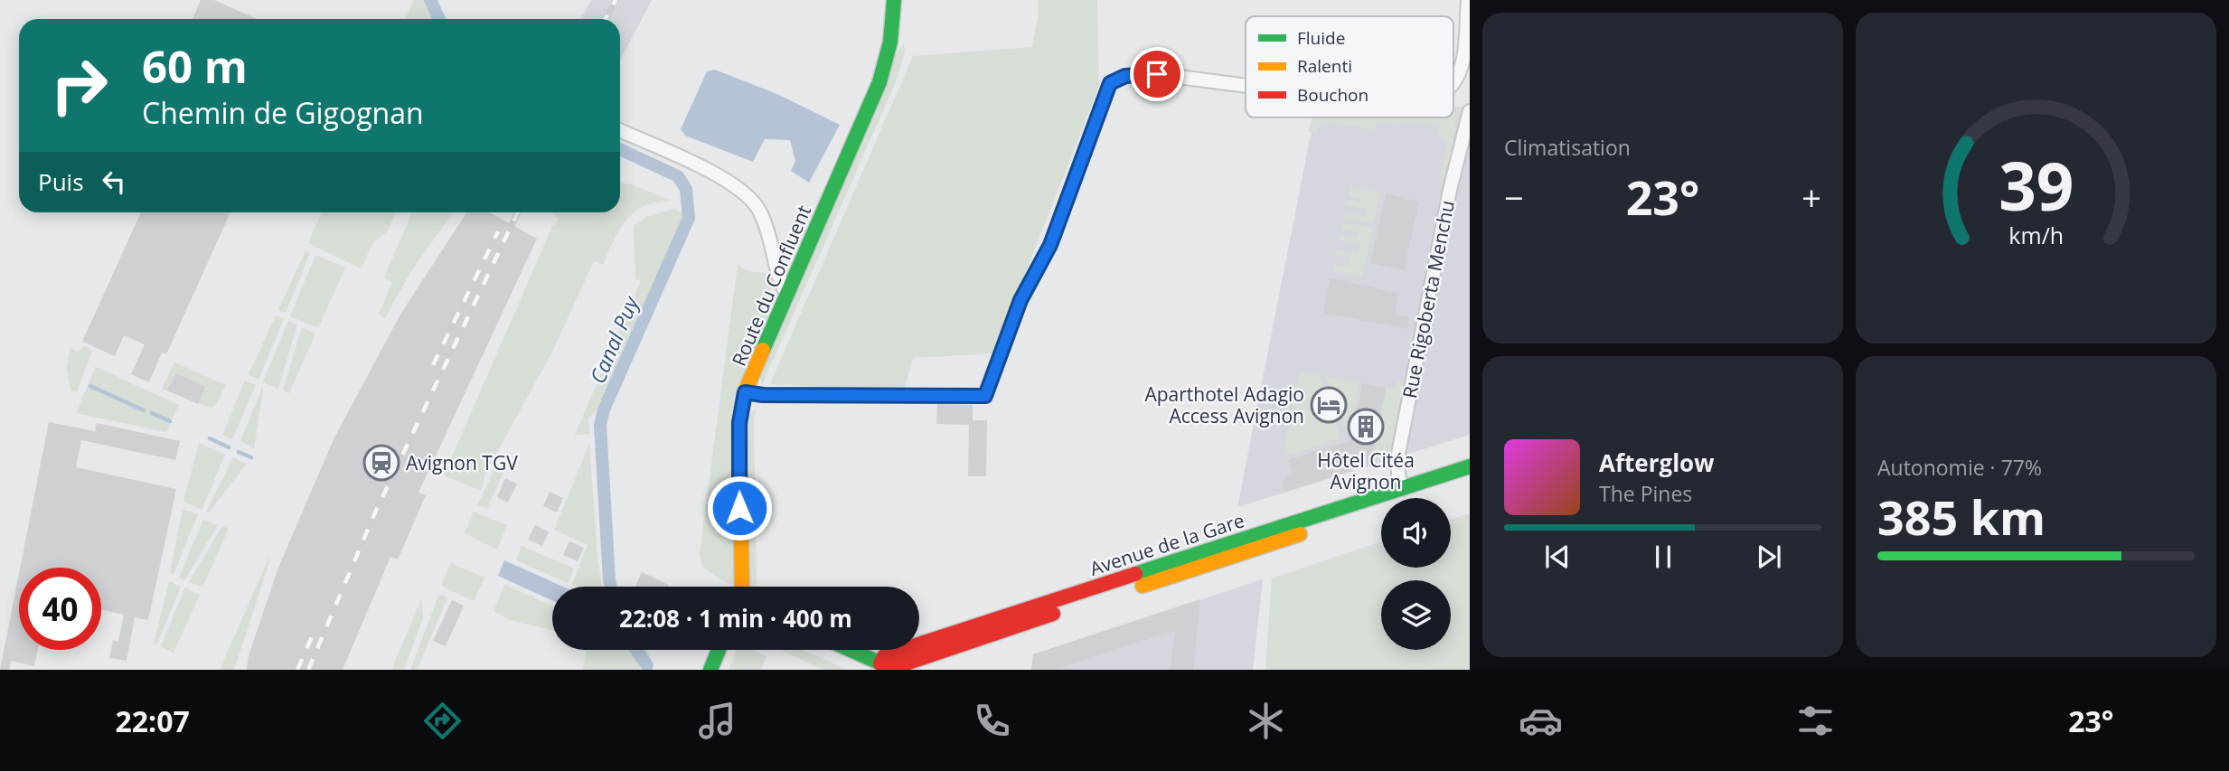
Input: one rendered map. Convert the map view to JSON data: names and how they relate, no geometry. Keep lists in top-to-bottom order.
{
  "streets": {
    "street": ["Route du Confluent", "Rue Rigoberta Menchu", "Avenue de la Gare"]
  },
  "crossings": [
    ["Rue Rigoberta Menchu", "Avenue de la Gare"]
  ],
  "water": ["Canal Puy"],
  "places": {
    "hotel": ["Aparthotel Adagio Access Avignon"],
    "building": ["Hôtel Citéa Avignon"],
    "station": ["Avignon TGV"]
  },
  "legend": ["Fluide", "Ralenti", "Bouchon"],
  "page": {
    "tile": [
      "Climatisation",
      ["Autonomie · 77%", "385 km"]
    ],
    "turn": ["60 m", "Chemin de Gigognan"],
    "then": "Puis",
    "heat": ["−", "23°", "+"],
    "song": ["Afterglow", "The Pines"],
    "limit": "40",
    "trip": "22:08 · 1 min · 400 m",
    "tabs": ["22:07", "23°"],
    "gauge": ["39", "km/h"]
  }
}
